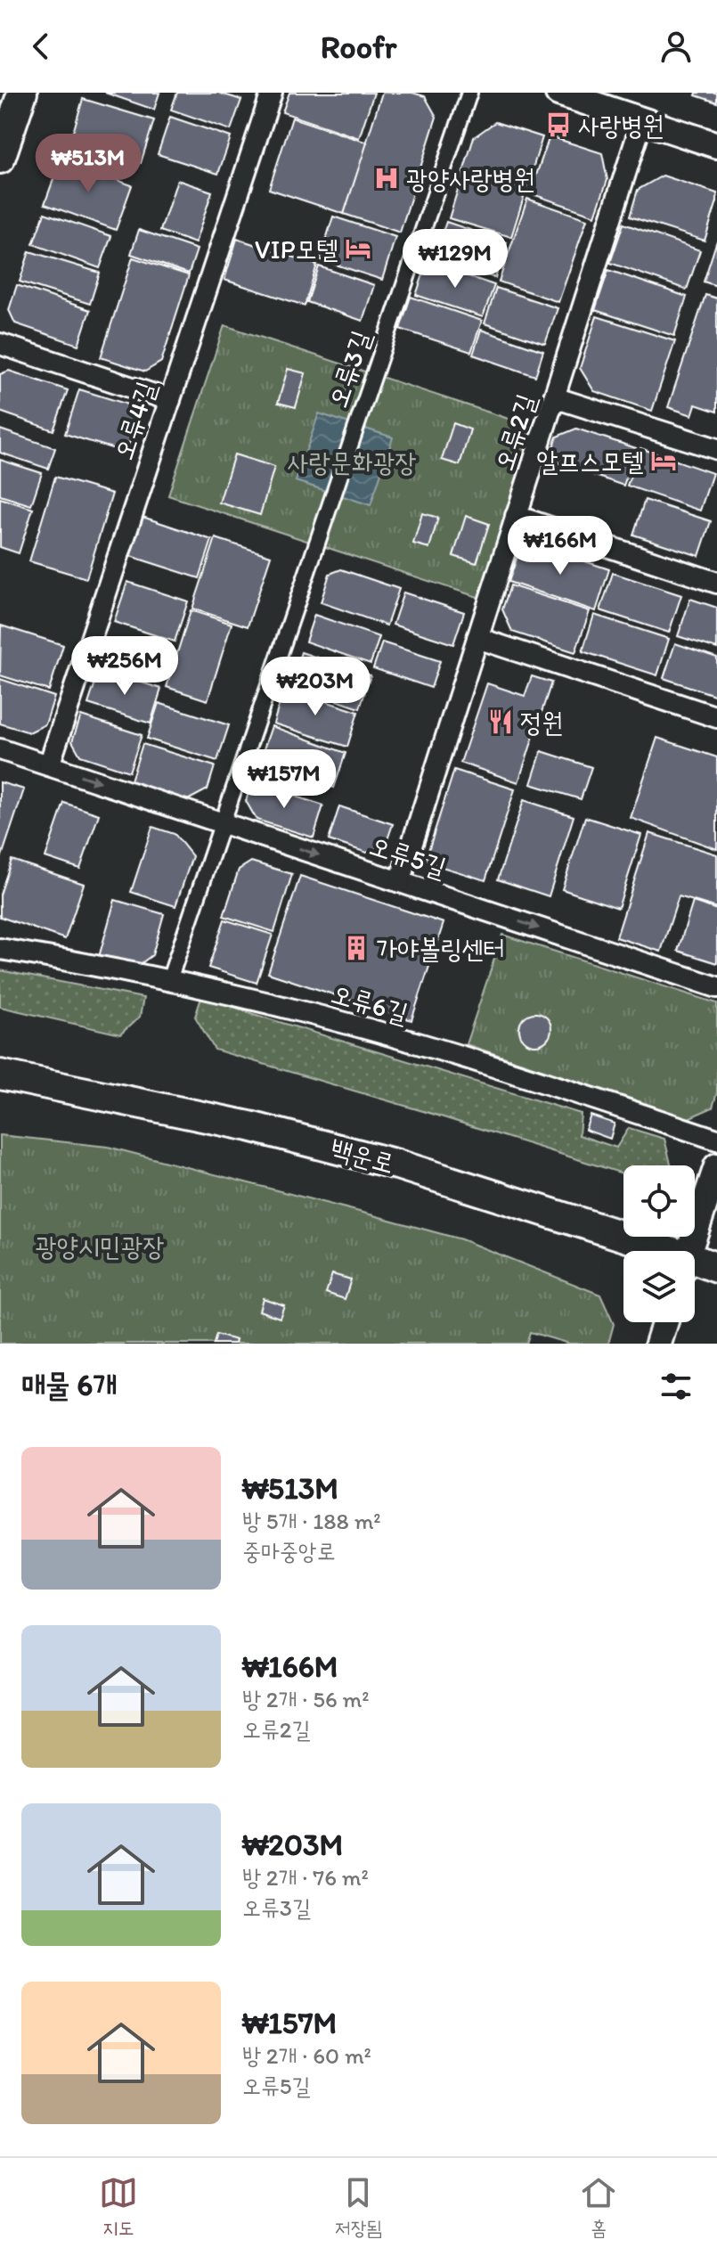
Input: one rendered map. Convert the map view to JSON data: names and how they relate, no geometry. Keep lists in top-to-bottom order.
{
  "streets": {
    "main road": ["백운로"],
    "street": [
      "오류3길",
      "오류4길",
      "오류2길",
      "오류5길",
      "오류6길"
    ]
  },
  "crossings": [
    ["오류3길", "오류5길"],
    ["오류3길", "오류6길"],
    ["오류4길", "오류5길"],
    ["오류2길", "오류5길"]
  ],
  "one_way": ["오류5길"],
  "parks": ["사랑문화광장", "광양시민광장"],
  "places": {
    "bus stop": ["사랑병원"],
    "hospital": ["광양사랑병원"],
    "hotel": ["VIP모텔", "알프스모텔"],
    "restaurant": ["정원"],
    "building": ["가야볼링센터"]
  },
  "page": {
    "header": "Roofr",
    "price": [
      "₩513M",
      "₩129M",
      "₩166M",
      "₩256M",
      "₩203M",
      "₩157M"
    ],
    "heading": "매물 6개",
    "list": [
      {
        "name": "₩513M",
        "note": "방 5개 · 188 m² · 중마중앙로"
      },
      {
        "name": "₩166M",
        "note": "방 2개 · 56 m² · 오류2길"
      },
      {
        "name": "₩203M",
        "note": "방 2개 · 76 m² · 오류3길"
      },
      {
        "name": "₩157M",
        "note": "방 2개 · 60 m² · 오류5길"
      }
    ],
    "tabs": ["지도", "저장됨", "홈"]
  }
}
